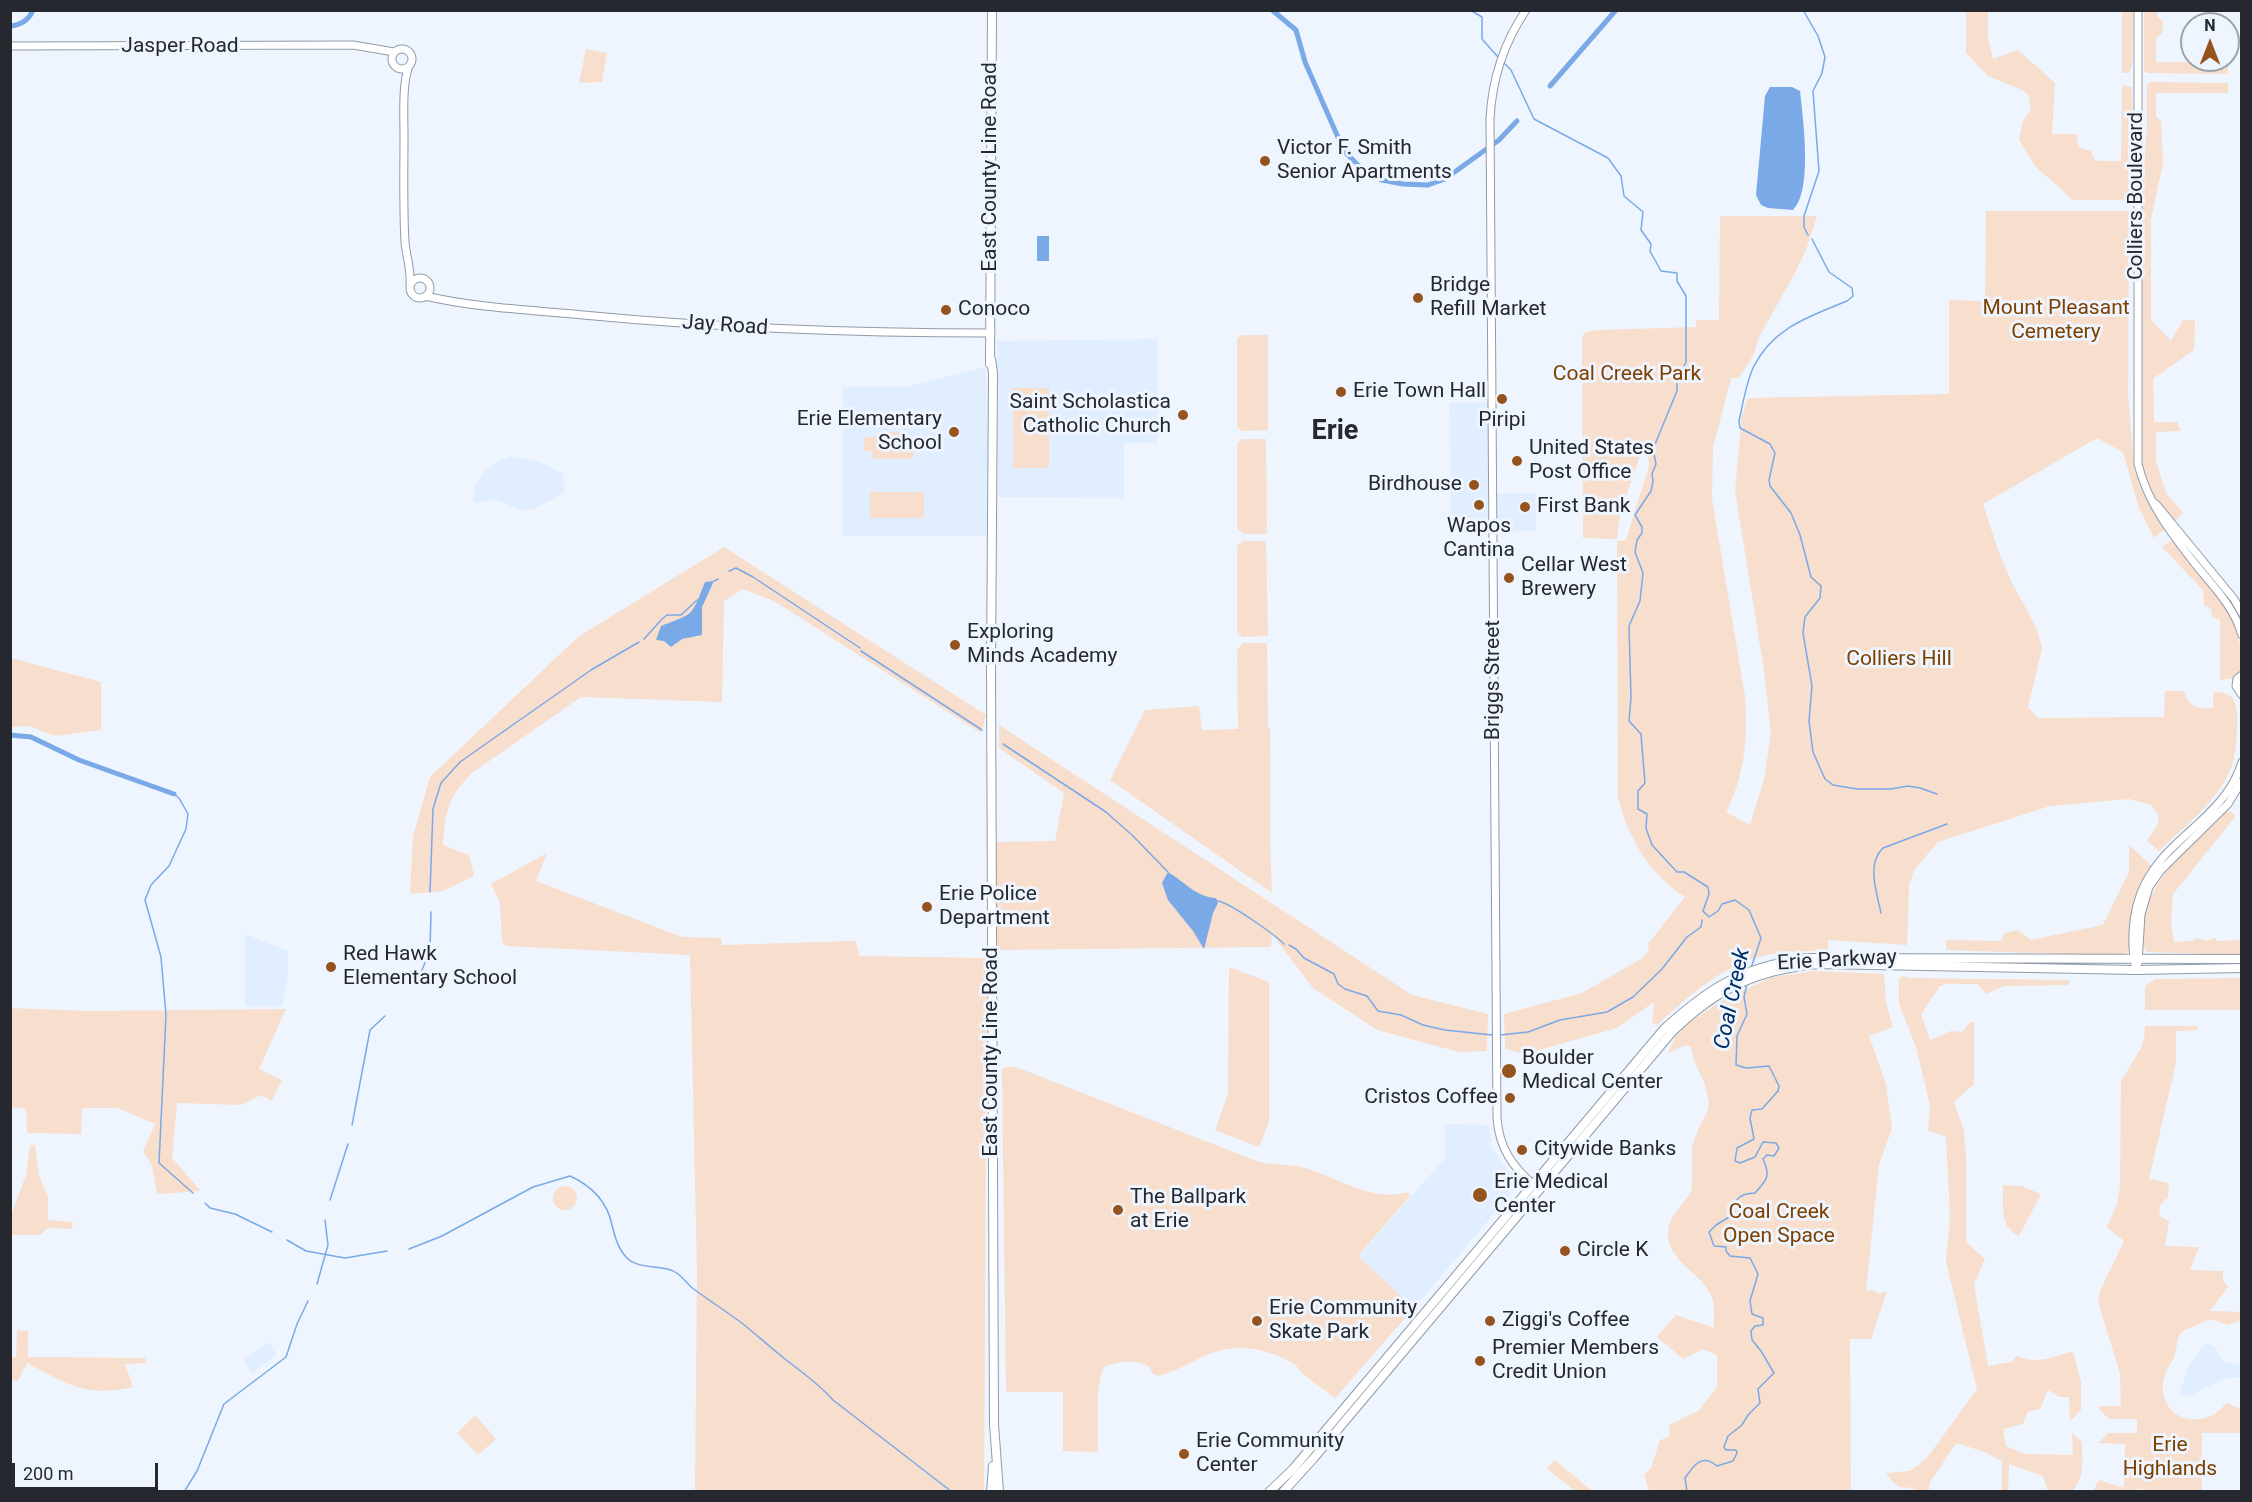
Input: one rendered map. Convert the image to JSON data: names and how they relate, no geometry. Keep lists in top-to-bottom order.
{
  "streets": {
    "main road": ["East County Line Road", "Erie Parkway"],
    "street": [
      "Jasper Road",
      "Colliers Boulevard",
      "Jay Road",
      "Briggs Street"
    ]
  },
  "crossings": [
    ["East County Line Road", "Jay Road"],
    ["Briggs Street", "Erie Parkway"]
  ],
  "districts": ["Erie"],
  "water": ["Coal Creek"],
  "parks": [
    "Mount Pleasant Cemetery",
    "Coal Creek Park",
    "Colliers Hill",
    "Coal Creek Open Space",
    "Erie Highlands"
  ],
  "places": [
    "Victor F. Smith Senior Apartments",
    "Bridge Refill Market",
    "Conoco",
    "Erie Town Hall",
    "Piripi",
    "Saint Scholastica Catholic Church",
    "Erie Elementary School",
    "United States Post Office",
    "Birdhouse",
    "Wapos Cantina",
    "First Bank",
    "Cellar West Brewery",
    "Exploring Minds Academy",
    "Erie Police Department",
    "Red Hawk Elementary School",
    "Boulder Medical Center",
    "Cristos Coffee",
    "Citywide Banks",
    "Erie Medical Center",
    "The Ballpark at Erie",
    "Circle K",
    "Erie Community Skate Park",
    "Ziggi's Coffee",
    "Premier Members Credit Union",
    "Erie Community Center"
  ],
  "scale_bar": "200 m",
  "north": "top"
}
